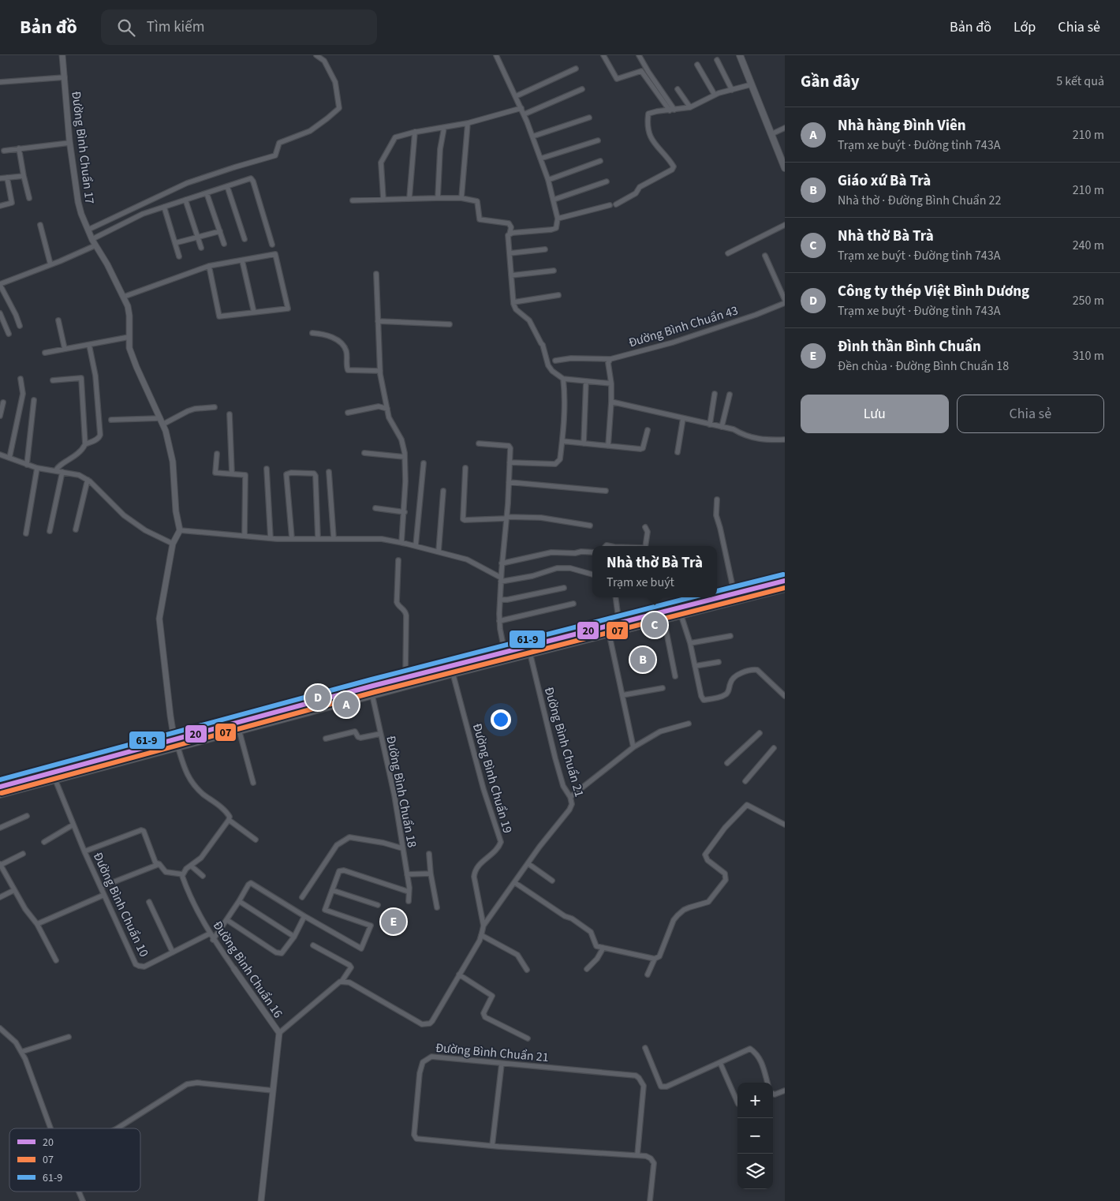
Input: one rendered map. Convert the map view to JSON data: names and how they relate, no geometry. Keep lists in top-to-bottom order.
{
  "streets": {
    "street": [
      "Đường Bình Chuẩn 17",
      "Đường Bình Chuẩn 43",
      "Đường Bình Chuẩn 21",
      "Đường Bình Chuẩn 19",
      "Đường Bình Chuẩn 18",
      "Đường Bình Chuẩn 10",
      "Đường Bình Chuẩn 16"
    ]
  },
  "crossings": [
    ["Đường Bình Chuẩn 21", "Đường Bình Chuẩn 19"],
    ["Đường Bình Chuẩn 10", "Đường Bình Chuẩn 16"]
  ],
  "lines": ["transit line 61-9", "transit line 20", "transit line 07"],
  "legend": ["20", "07", "61-9"],
  "page": {
    "header": "Bản đồ",
    "search": "Tìm kiếm",
    "nav": ["Bản đồ", "Lớp", "Chia sẻ"],
    "heading": ["Gần đây", "5 kết quả"],
    "list": [
      {
        "mark": "A",
        "name": "Nhà hàng Đình Viên",
        "note": "Trạm xe buýt · Đường tỉnh 743A",
        "value": "210 m"
      },
      {
        "mark": "B",
        "name": "Giáo xứ Bà Trà",
        "note": "Nhà thờ · Đường Bình Chuẩn 22",
        "value": "210 m"
      },
      {
        "mark": "C",
        "name": "Nhà thờ Bà Trà",
        "note": "Trạm xe buýt · Đường tỉnh 743A",
        "value": "240 m"
      },
      {
        "mark": "D",
        "name": "Công ty thép Việt Bình Dương",
        "note": "Trạm xe buýt · Đường tỉnh 743A",
        "value": "250 m"
      },
      {
        "mark": "E",
        "name": "Đình thần Bình Chuẩn",
        "note": "Đền chùa · Đường Bình Chuẩn 18",
        "value": "310 m"
      }
    ],
    "buttons": ["Lưu", "Chia sẻ"],
    "popup": ["Nhà thờ Bà Trà", "Trạm xe buýt"],
    "pins": [
      "C",
      "B",
      "D",
      "A",
      "E"
    ],
    "map_buttons": ["+", "−"]
  }
}
